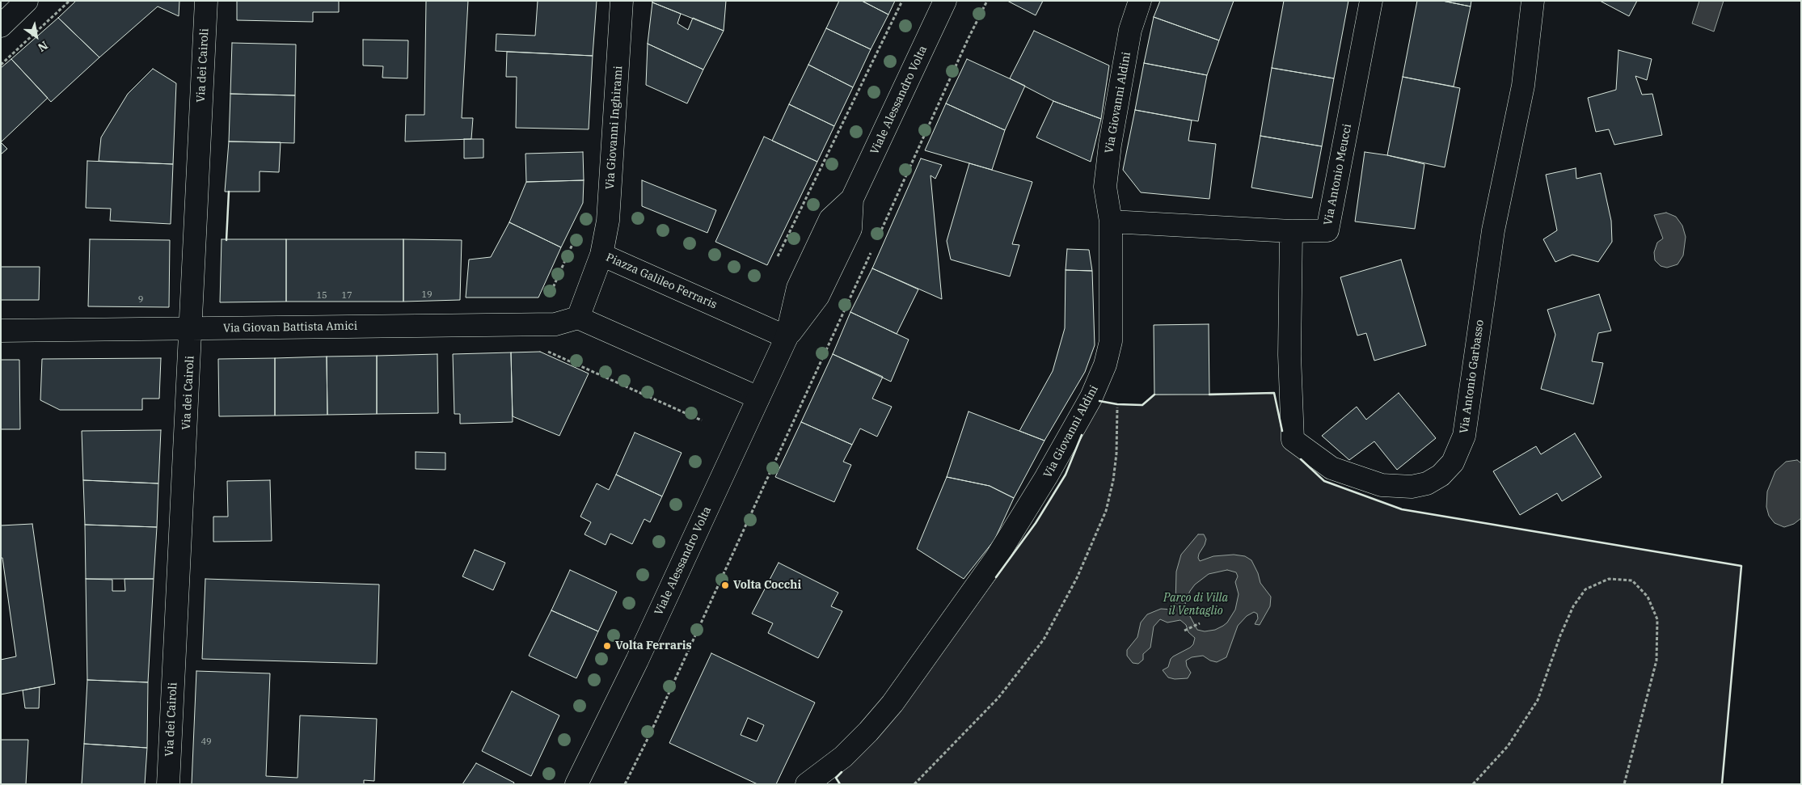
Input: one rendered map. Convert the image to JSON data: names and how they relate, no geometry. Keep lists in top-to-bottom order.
{
  "streets": {
    "street": [
      "Via dei Cairoli",
      "Viale Alessandro Volta",
      "Via Giovanni Aldini",
      "Via Giovanni Inghirami",
      "Via Antonio Meucci",
      "Piazza Galileo Ferraris",
      "Via Giovan Battista Amici",
      "Via Antonio Garbasso"
    ]
  },
  "crossings": [
    ["Via dei Cairoli", "Via Giovan Battista Amici"],
    ["Viale Alessandro Volta", "Piazza Galileo Ferraris"],
    ["Via Giovanni Aldini", "Via Antonio Meucci"],
    ["Via Giovanni Inghirami", "Piazza Galileo Ferraris"],
    ["Via Antonio Meucci", "Via Antonio Garbasso"],
    ["Piazza Galileo Ferraris", "Via Giovan Battista Amici"]
  ],
  "parks": ["Parco di Villa il Ventaglio"],
  "places": ["Volta Cocchi", "Volta Ferraris"],
  "house_numbers": [
    "19",
    "15",
    "17",
    "9",
    "49"
  ],
  "north": "bottom right"
}
